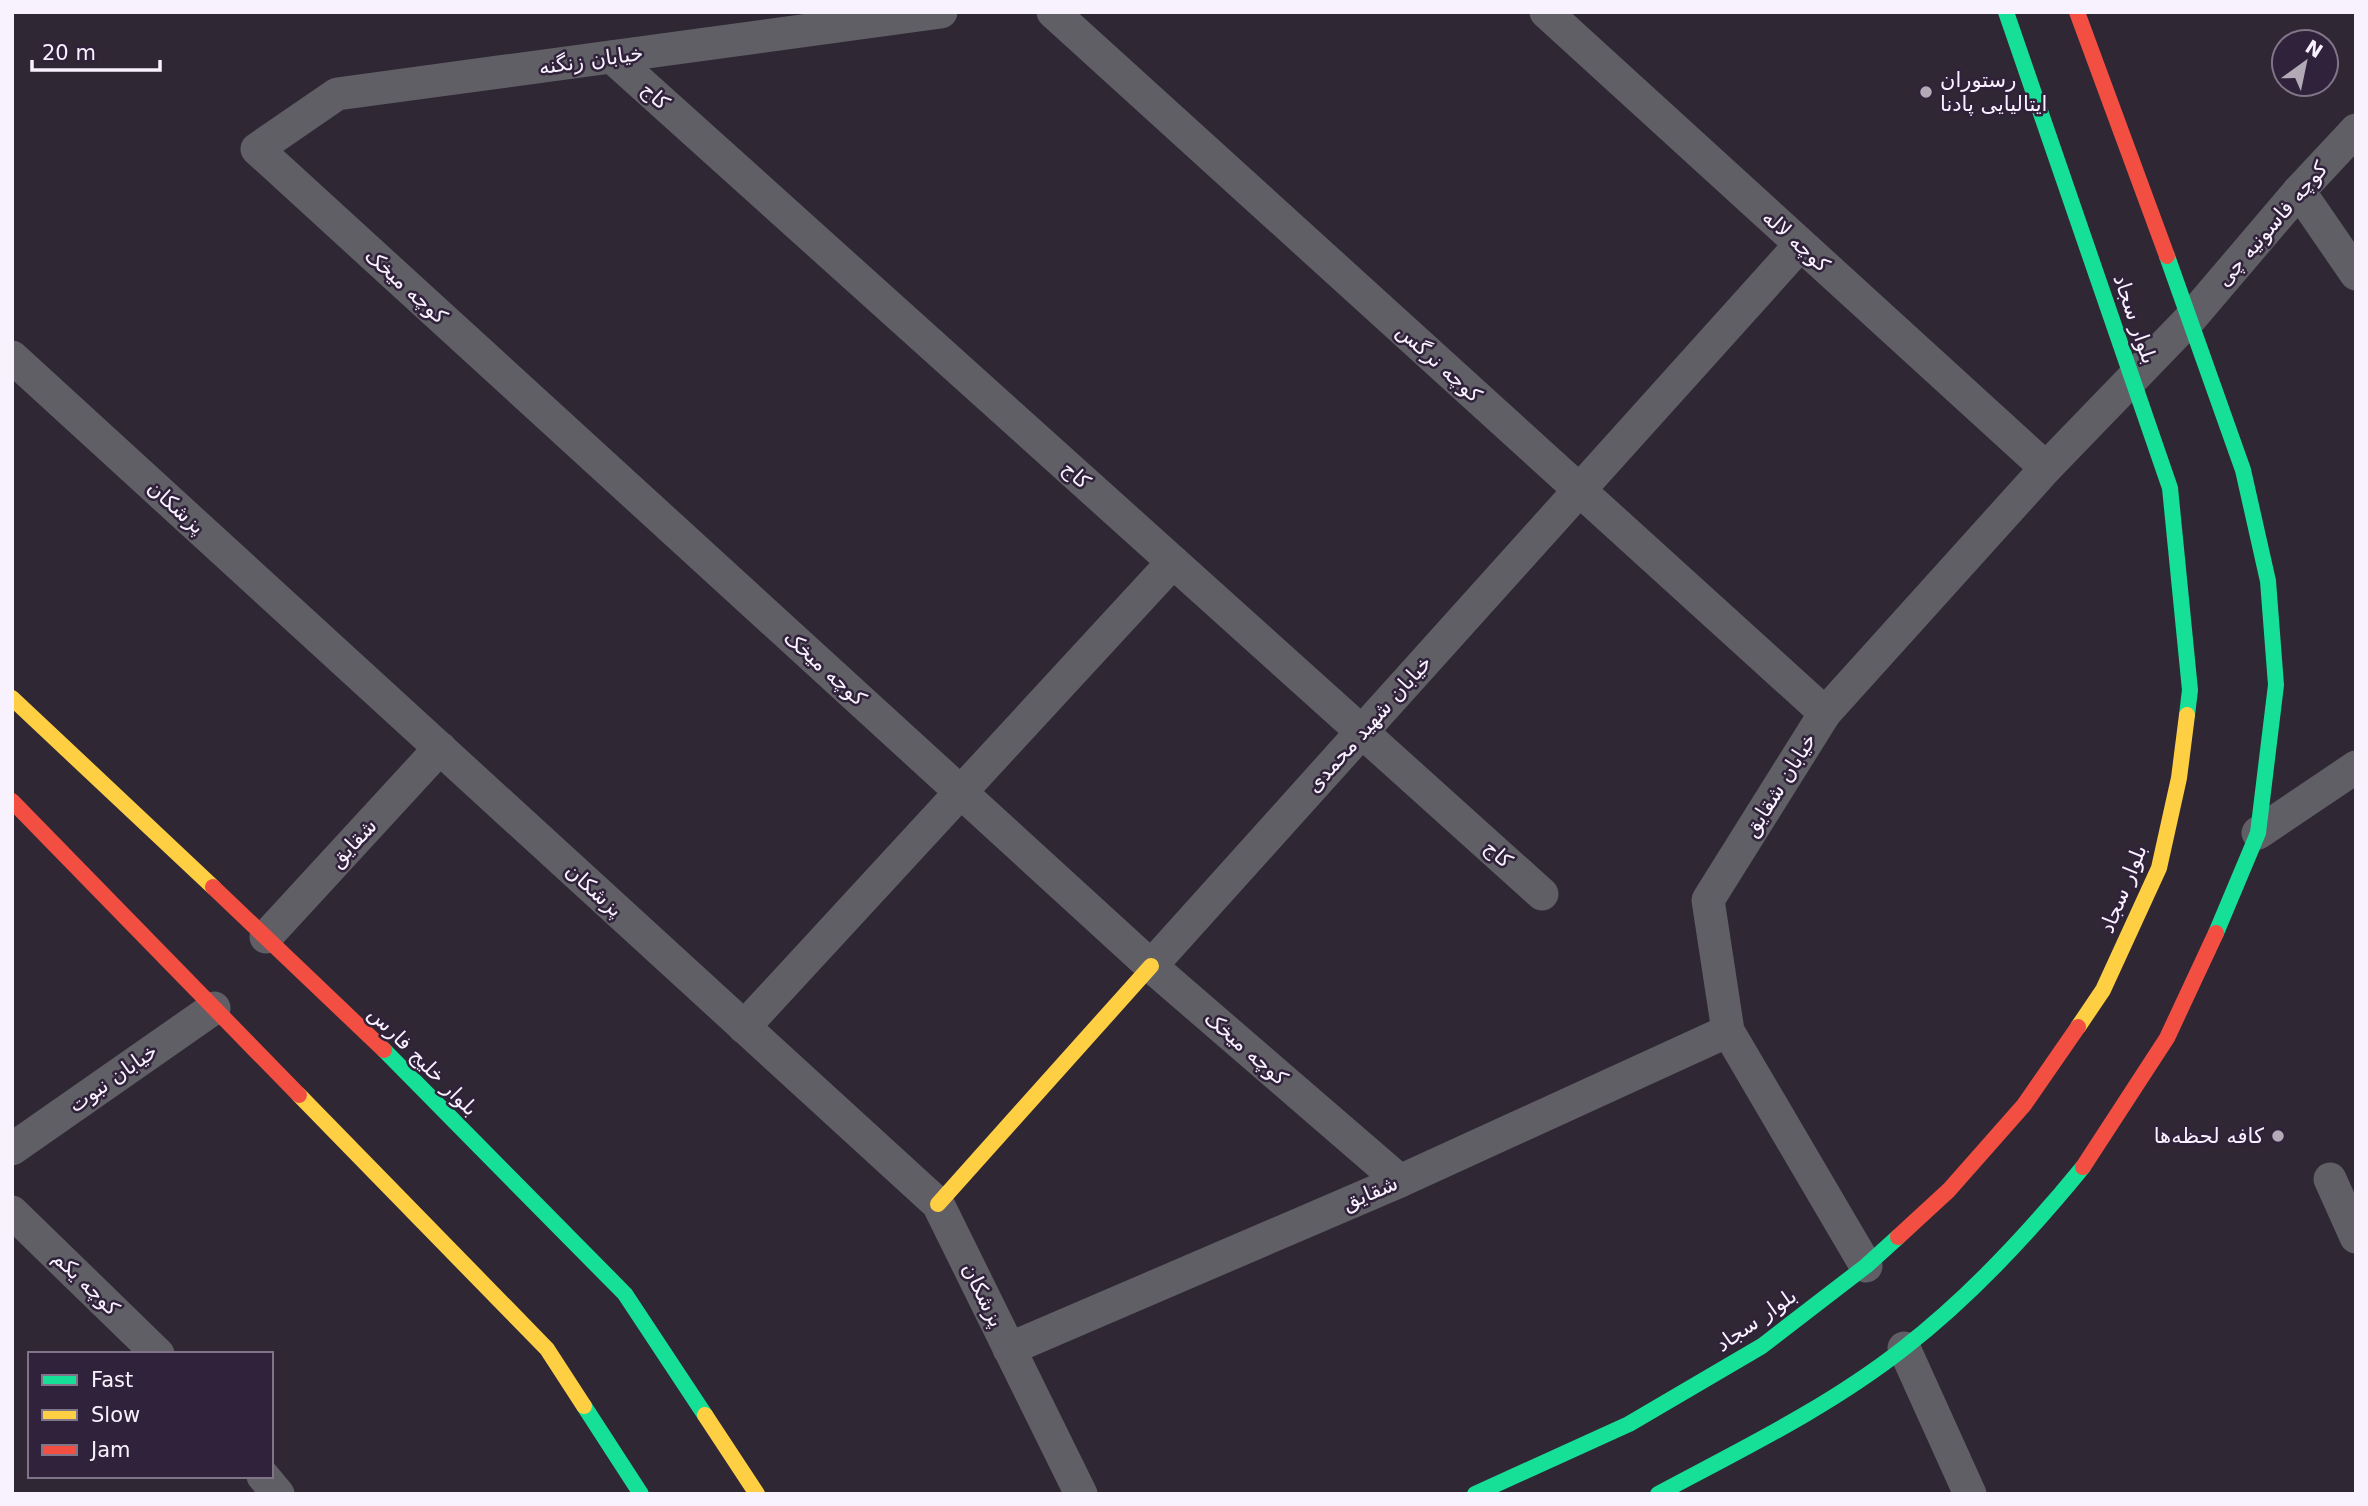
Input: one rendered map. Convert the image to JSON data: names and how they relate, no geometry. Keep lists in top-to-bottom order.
{
  "streets": {
    "main road": ["بلوار سجاد", "خیابان شهید محمدی", "بلوار خلیج فارس"],
    "street": [
      "خیابان زنگنه",
      "کاج",
      "کوچه فاسونیه چی",
      "کوچه لاله",
      "کوچه میخک",
      "کوچه نرگس",
      "پزشکان",
      "خیابان شقایق",
      "شقایق",
      "خیابان نبوت",
      "کوچه یکم"
    ]
  },
  "crossings": [
    ["خیابان زنگنه", "کاج"],
    ["خیابان زنگنه", "کوچه میخک"],
    ["کاج", "خیابان شهید محمدی"],
    ["کوچه فاسونیه چی", "بلوار سجاد"],
    ["کوچه فاسونیه چی", "خیابان شقایق"],
    ["کوچه لاله", "خیابان شهید محمدی"],
    ["کوچه لاله", "خیابان شقایق"],
    ["کوچه میخک", "خیابان شهید محمدی"],
    ["کوچه میخک", "شقایق"],
    ["بلوار سجاد", "خیابان شقایق"],
    ["کوچه نرگس", "خیابان شهید محمدی"],
    ["کوچه نرگس", "خیابان شقایق"],
    ["پزشکان", "خیابان شهید محمدی"],
    ["پزشکان", "شقایق"],
    ["خیابان شقایق", "شقایق"],
    ["شقایق", "بلوار خلیج فارس"]
  ],
  "places": ["رستوران ایتالیایی پادنا", "کافه لحظه‌ها"],
  "legend": ["Fast", "Slow", "Jam"],
  "scale_bar": "20 m",
  "north": "top right"
}
